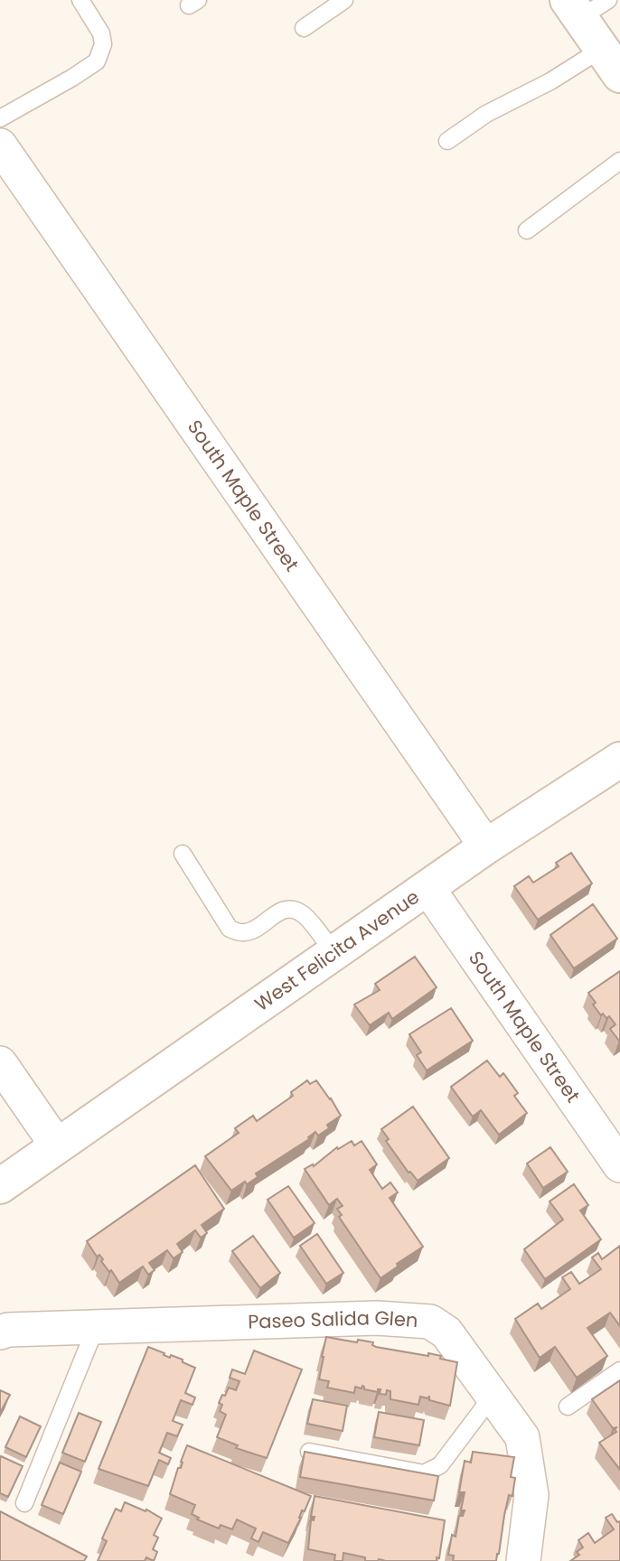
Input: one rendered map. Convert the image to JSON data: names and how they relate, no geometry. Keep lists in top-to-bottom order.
{
  "streets": {
    "main road": ["West Felicita Avenue"],
    "street": ["South Maple Street", "Paseo Salida Glen"]
  },
  "crossings": [
    ["South Maple Street", "West Felicita Avenue"]
  ]
}
